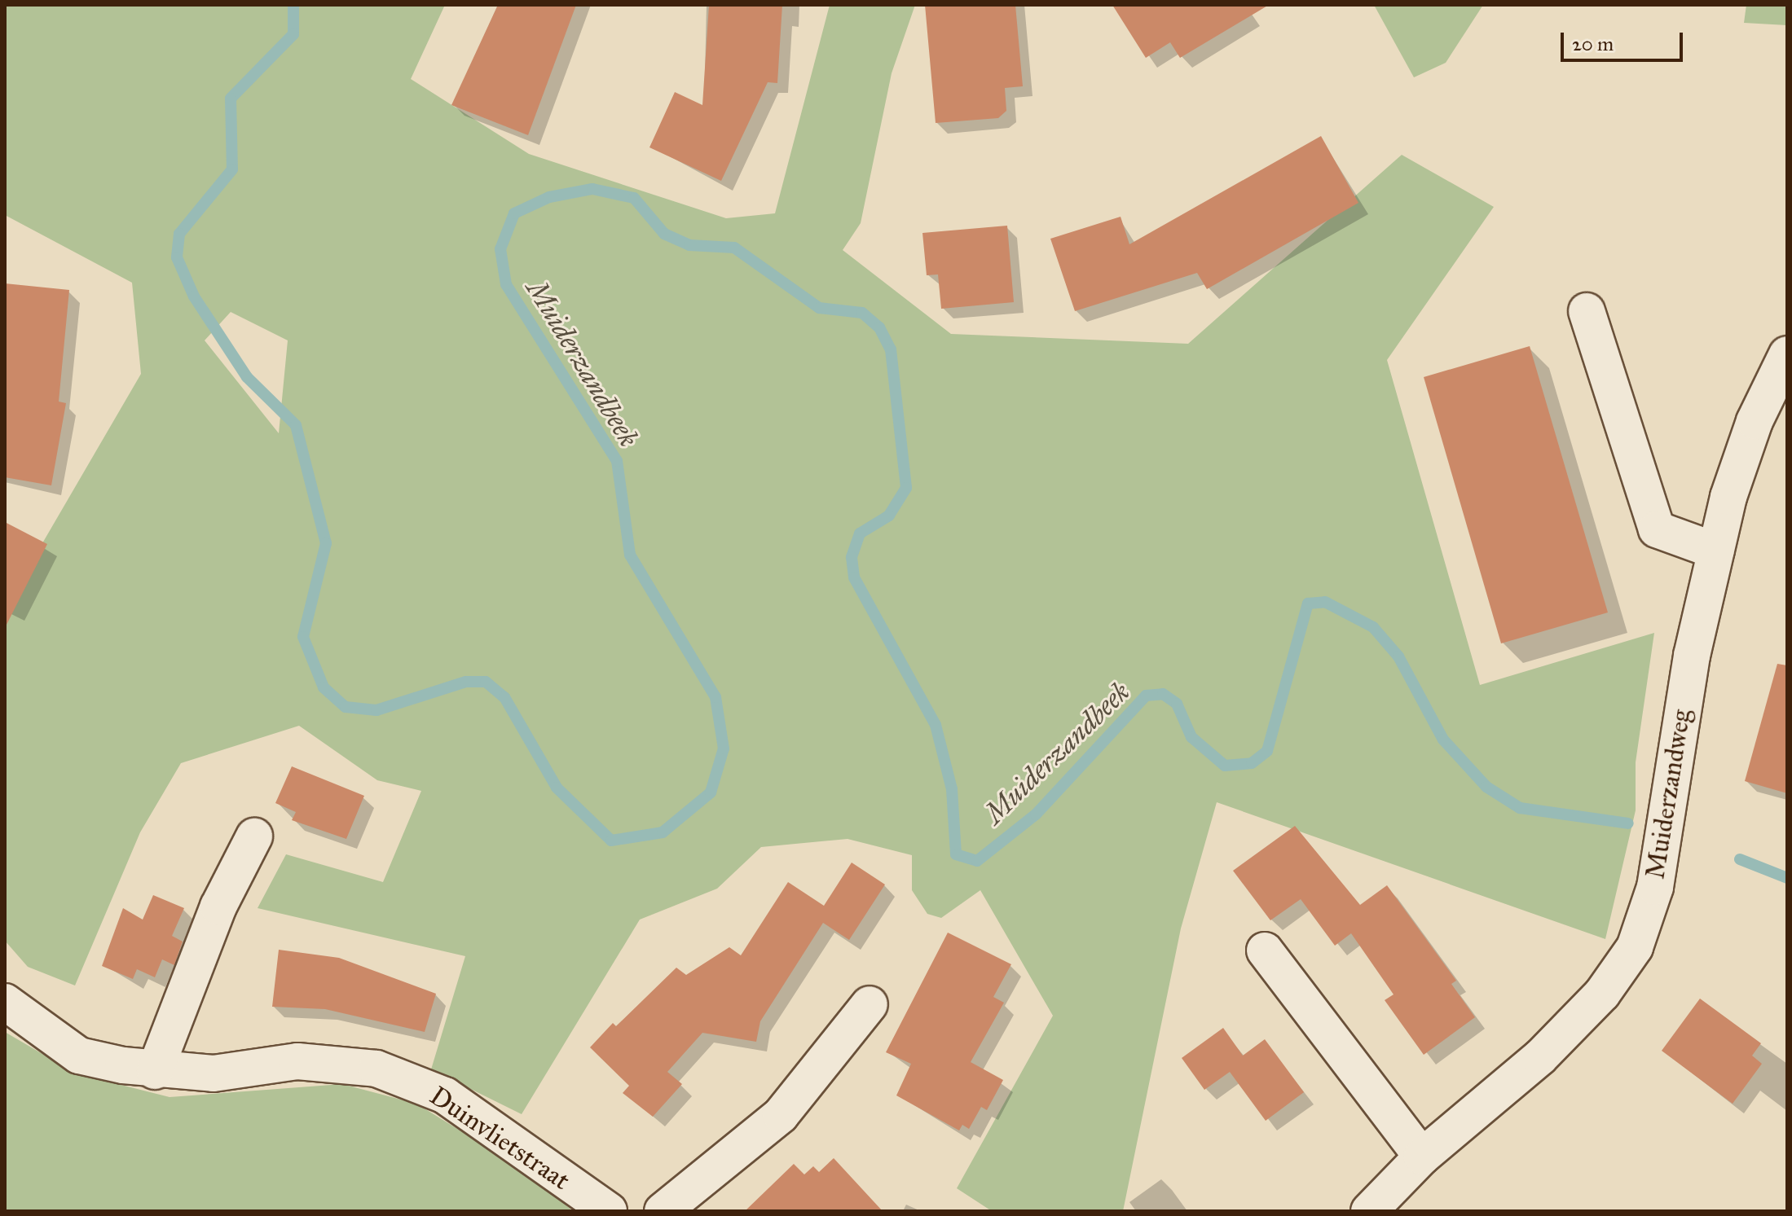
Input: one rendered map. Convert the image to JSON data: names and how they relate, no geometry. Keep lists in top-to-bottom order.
{
  "streets": {
    "street": ["Muiderzandweg", "Duinvlietstraat"]
  },
  "water": ["Muiderzandbeek"],
  "scale_bar": "20 m"
}
